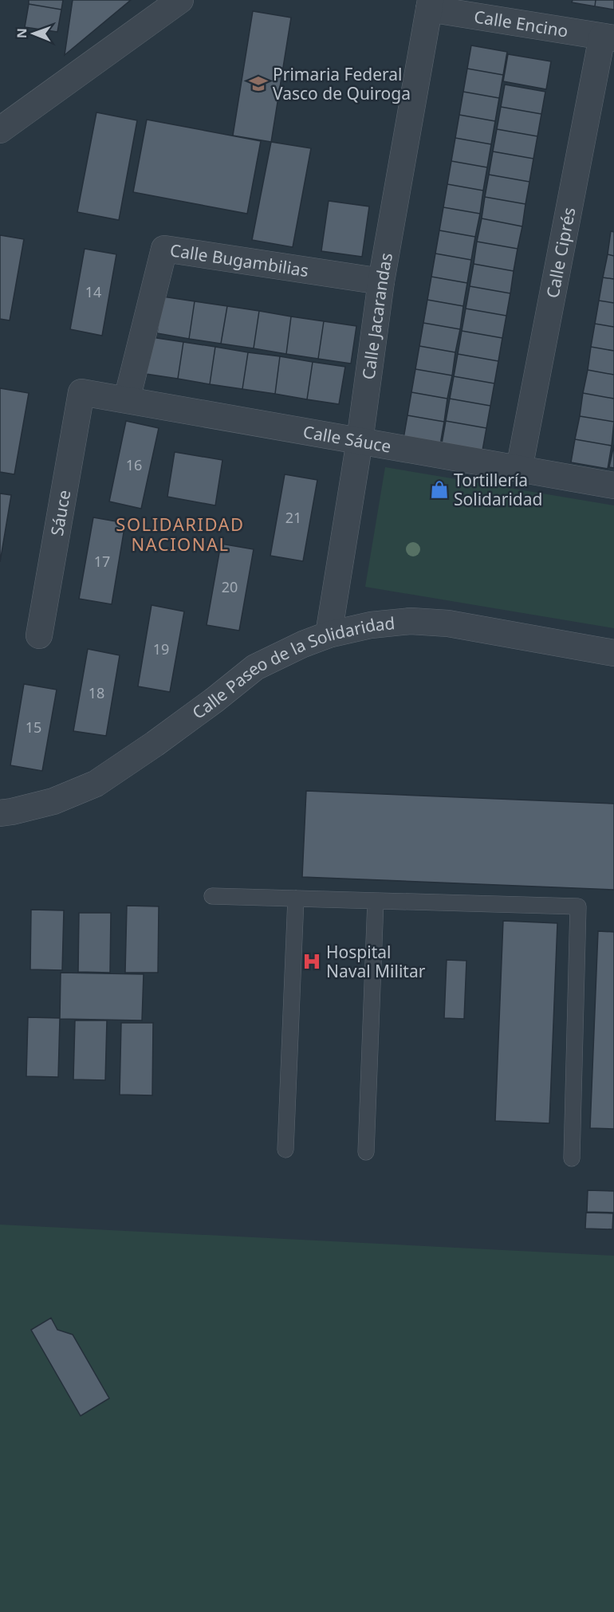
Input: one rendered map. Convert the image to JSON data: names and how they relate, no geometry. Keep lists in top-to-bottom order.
{
  "streets": {
    "street": [
      "Calle Encino",
      "Calle Ciprés",
      "Calle Bugambilias",
      "Calle Jacarandas",
      "Calle Sáuce",
      "Sáuce",
      "Calle Paseo de la Solidaridad"
    ]
  },
  "crossings": [
    ["Calle Encino", "Calle Ciprés"],
    ["Calle Encino", "Calle Jacarandas"],
    ["Calle Ciprés", "Calle Sáuce"],
    ["Calle Bugambilias", "Calle Jacarandas"],
    ["Calle Bugambilias", "Calle Sáuce"],
    ["Calle Jacarandas", "Calle Sáuce"],
    ["Calle Jacarandas", "Calle Paseo de la Solidaridad"],
    ["Calle Sáuce", "Sáuce"]
  ],
  "districts": ["SOLIDARIDAD NACIONAL"],
  "places": {
    "school or university": ["Primaria Federal Vasco de Quiroga"],
    "shop": ["Tortillería Solidaridad"],
    "hospital": ["Hospital Naval Militar"]
  },
  "house_numbers": [
    "14",
    "16",
    "21",
    "17",
    "20",
    "19",
    "18",
    "15"
  ],
  "north": "left"
}
